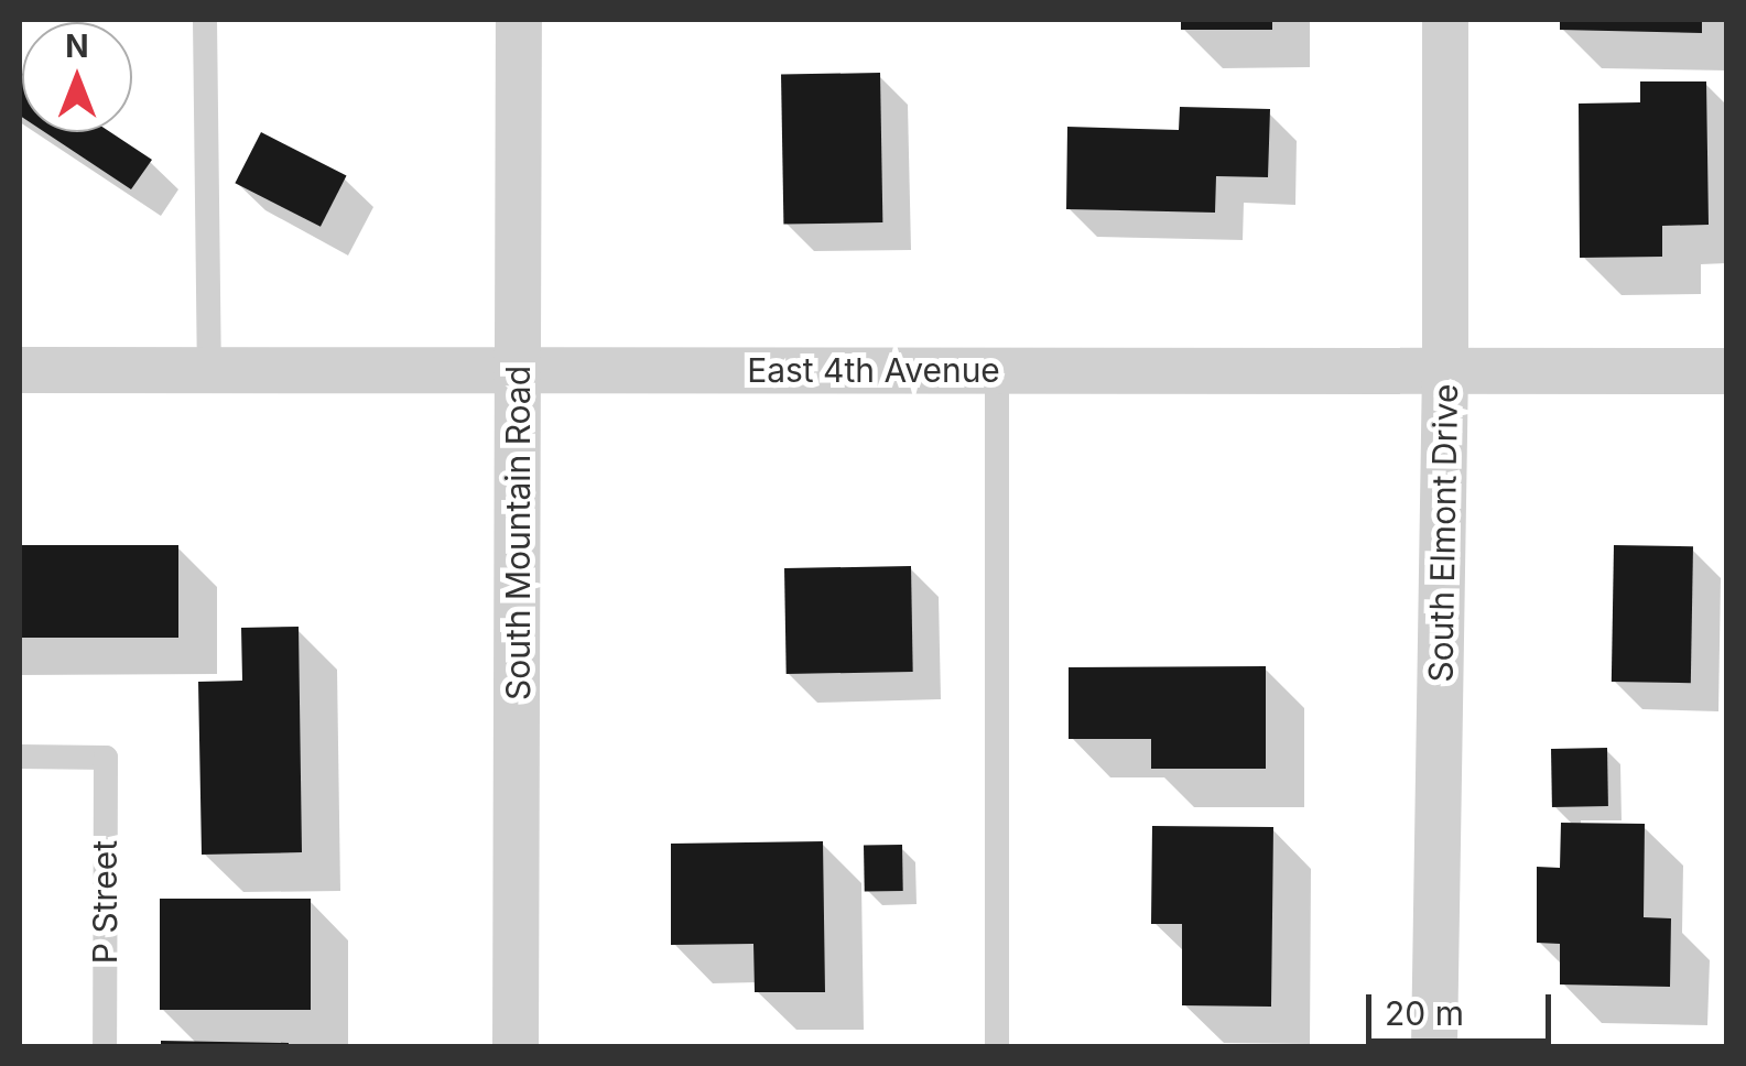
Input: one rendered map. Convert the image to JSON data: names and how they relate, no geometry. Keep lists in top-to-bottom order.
{
  "streets": {
    "street": ["East 4th Avenue", "South Mountain Road", "South Elmont Drive"],
    "lane": ["P Street"]
  },
  "crossings": [
    ["East 4th Avenue", "South Mountain Road"],
    ["East 4th Avenue", "South Elmont Drive"]
  ],
  "scale_bar": "20 m",
  "north": "top"
}
